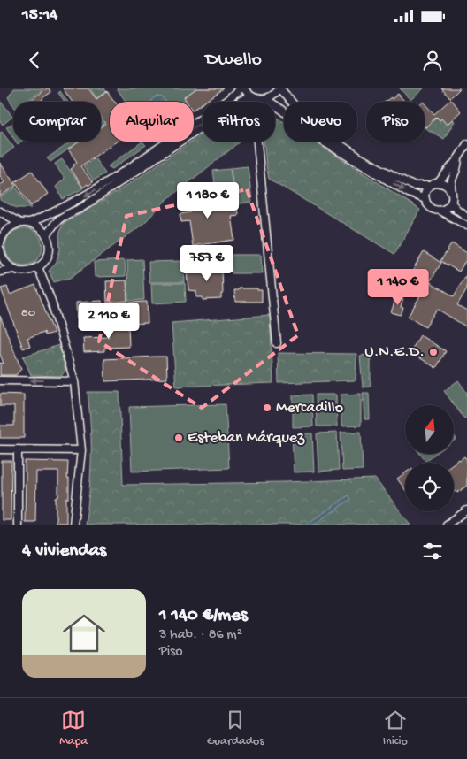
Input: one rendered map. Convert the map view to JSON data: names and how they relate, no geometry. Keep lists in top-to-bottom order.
{
  "places": ["U.N.E.D.", "Mercadillo", "Esteban Márquez"],
  "house_numbers": ["80"],
  "north": "top",
  "page": {
    "status": "15:14",
    "header": "Dwello",
    "chip": [
      "Comprar",
      "Alquilar",
      "Filtros",
      "Nuevo",
      "Piso"
    ],
    "price": [
      "1 180 €",
      "757 €",
      "1 140 €",
      "2 110 €"
    ],
    "heading": "4 viviendas",
    "list": [
      {
        "name": "1 140 €/mes",
        "note": "3 hab. · 86 m² · Piso"
      }
    ],
    "tabs": ["Mapa", "Guardados", "Inicio"]
  }
}
